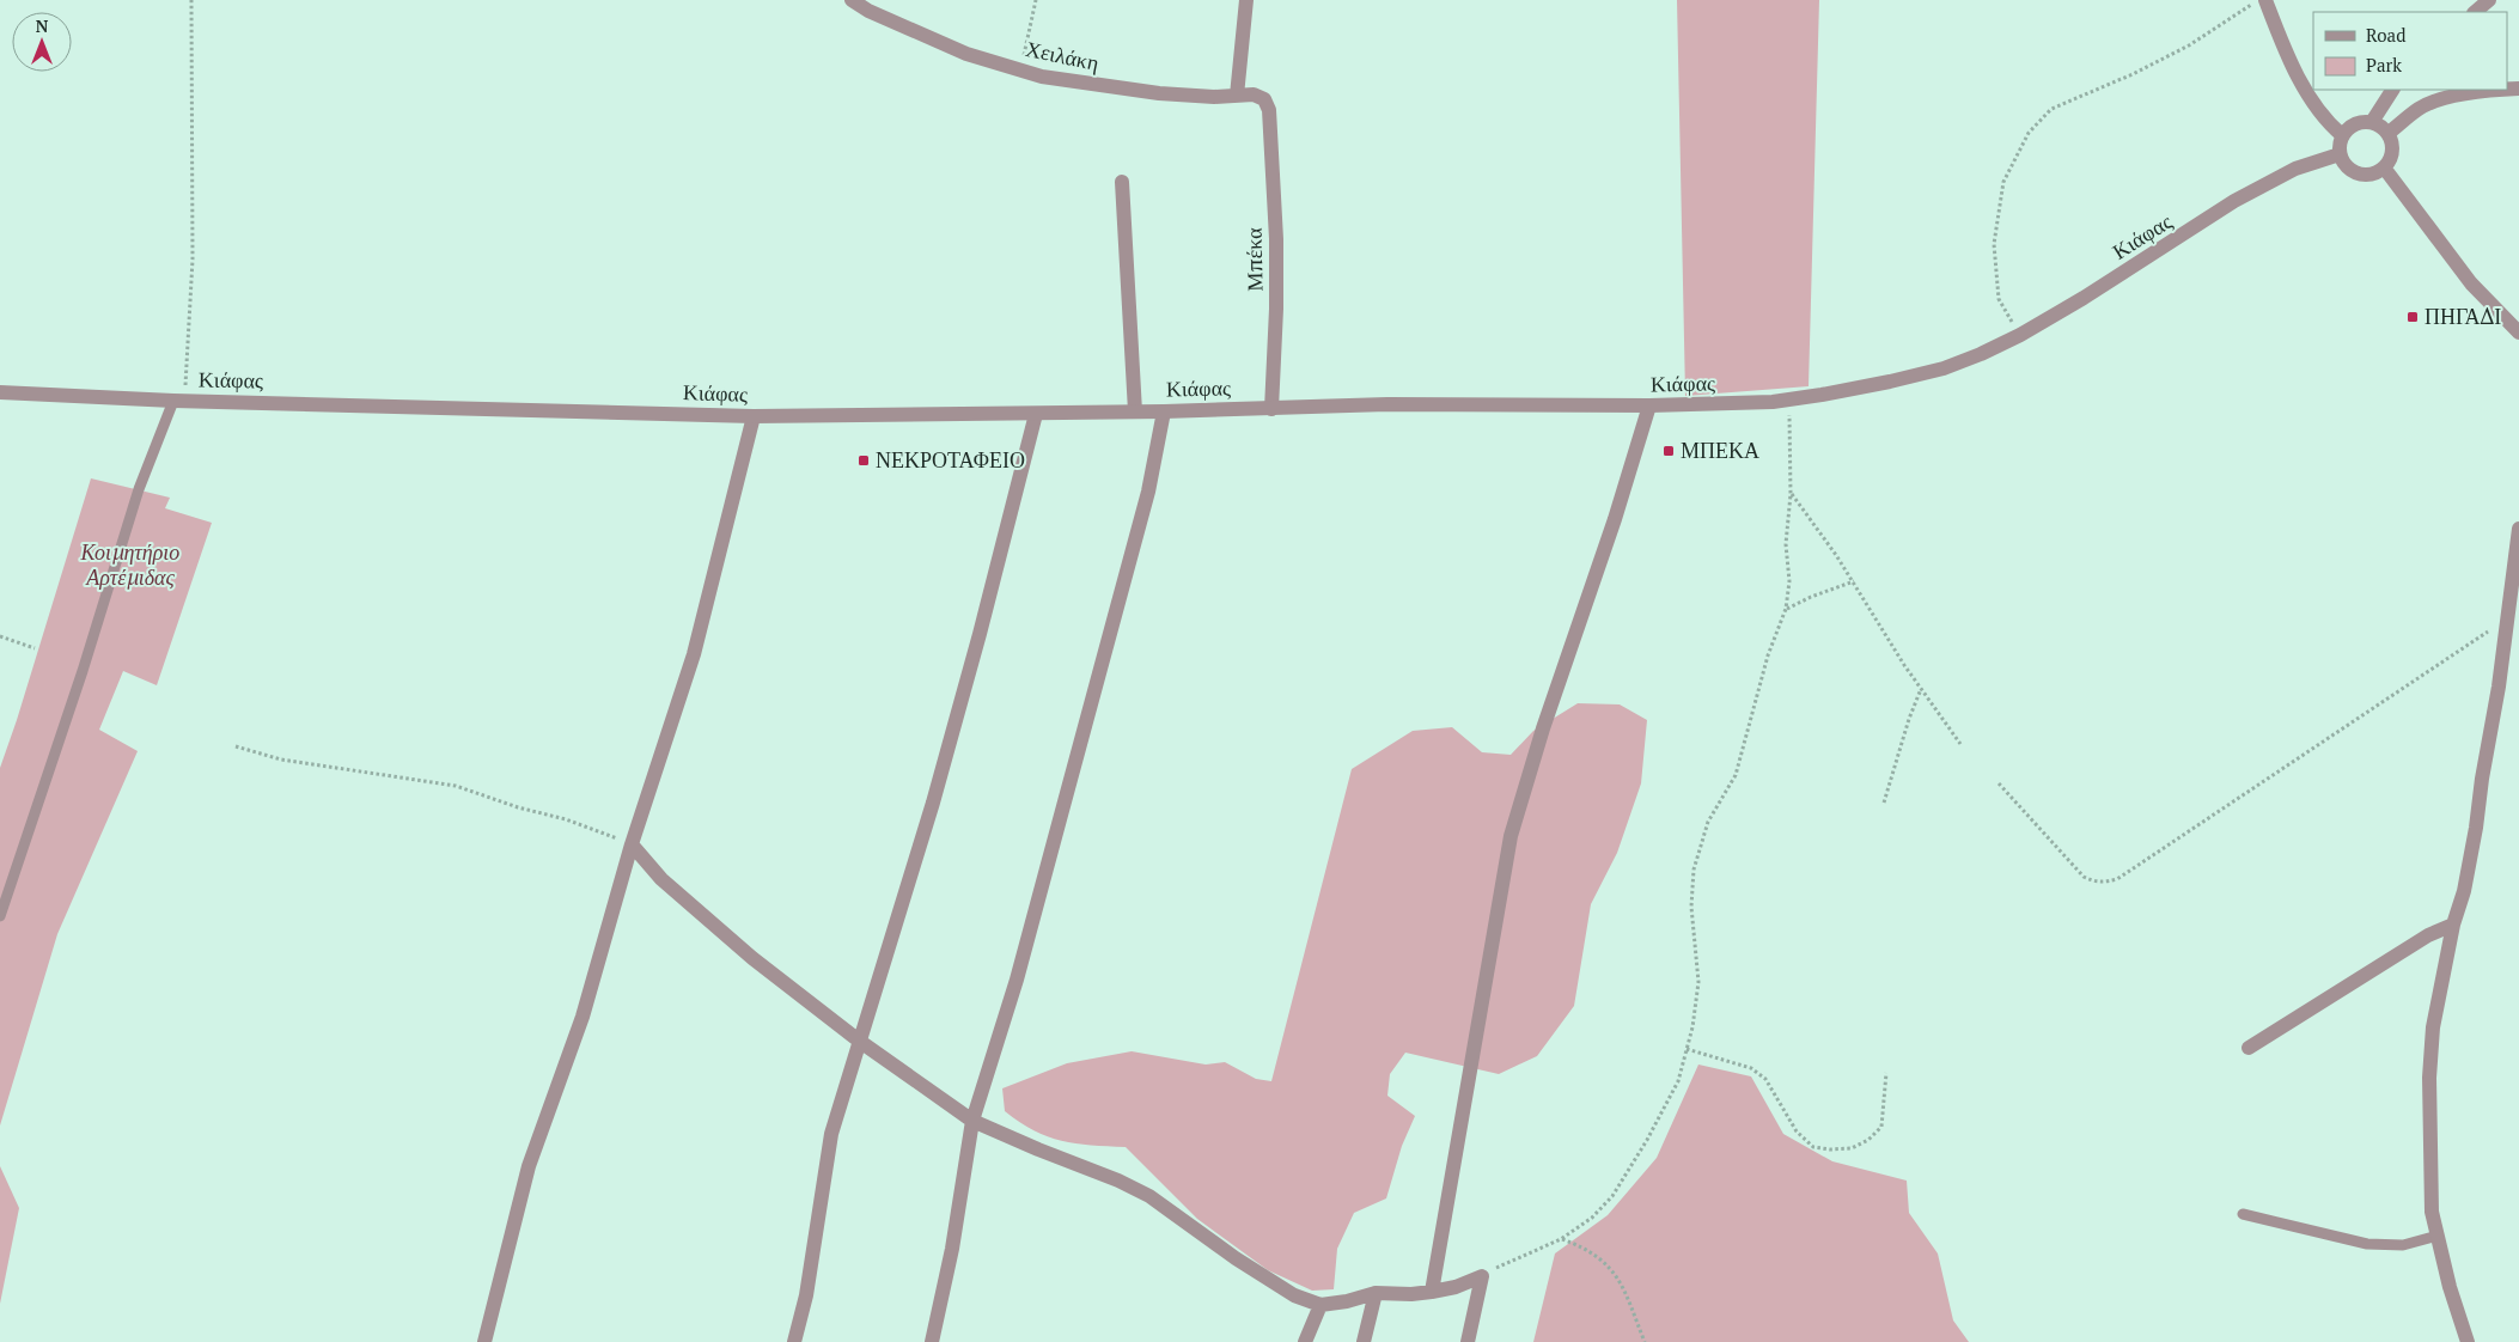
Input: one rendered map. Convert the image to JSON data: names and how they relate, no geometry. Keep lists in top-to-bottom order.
{
  "streets": {
    "street": ["Χειλάκη", "Κιάφας", "Μπέκα"]
  },
  "crossings": [
    ["Χειλάκη", "Μπέκα"],
    ["Κιάφας", "Μπέκα"]
  ],
  "parks": ["Κοιμητήριο Αρτέμιδας"],
  "places": {
    "transit": ["ΠΗΓΑΔΙ", "ΜΠΕΚΑ", "ΝΕΚΡΟΤΑΦΕΙΟ"]
  },
  "legend": ["Road", "Park"],
  "north": "top"
}
